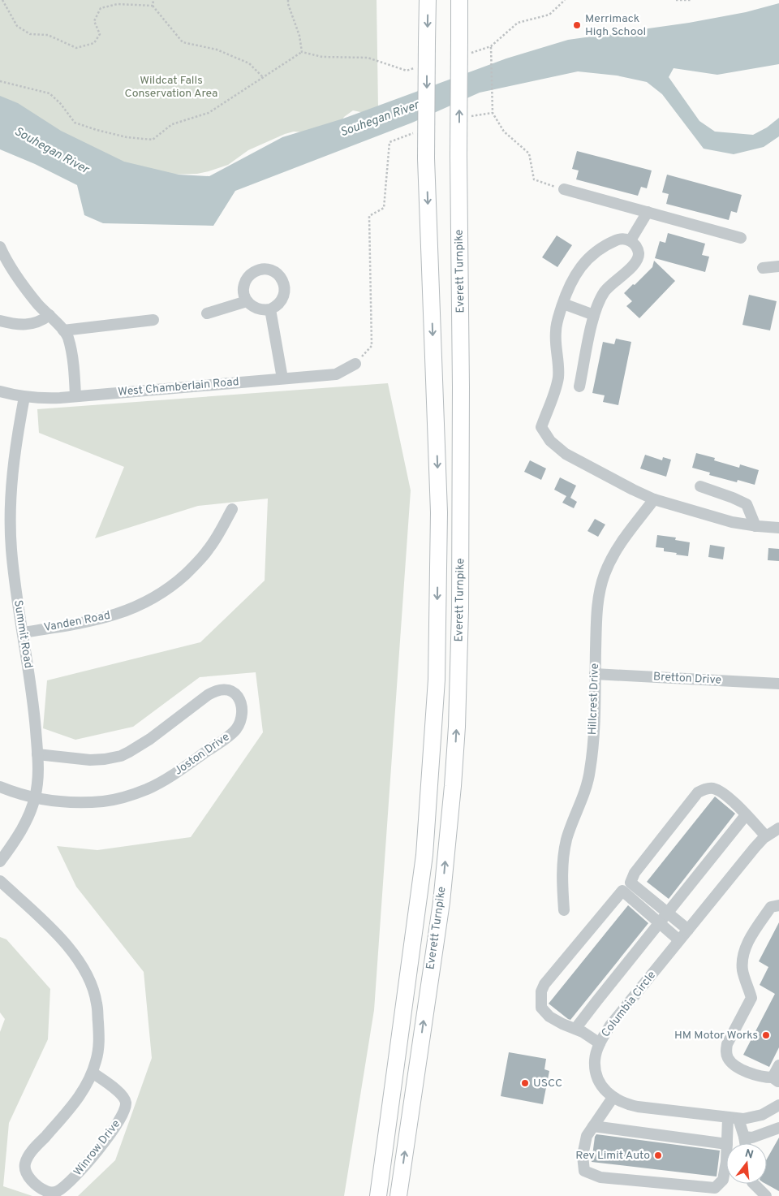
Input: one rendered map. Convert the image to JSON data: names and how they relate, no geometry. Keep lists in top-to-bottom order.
{
  "streets": {
    "highway": ["Everett Turnpike"],
    "street": [
      "West Chamberlain Road",
      "Vanden Road",
      "Summit Road",
      "Bretton Drive",
      "Hillcrest Drive",
      "Joston Drive",
      "Columbia Circle",
      "Winrow Drive"
    ]
  },
  "crossings": [
    ["West Chamberlain Road", "Summit Road"],
    ["Vanden Road", "Summit Road"],
    ["Summit Road", "Joston Drive"],
    ["Bretton Drive", "Hillcrest Drive"]
  ],
  "water": ["Souhegan River"],
  "parks": ["Wildcat Falls Conservation Area"],
  "places": [
    "Merrimack High School",
    "HM Motor Works",
    "USCC",
    "Rev Limit Auto"
  ],
  "north": "top"
}
